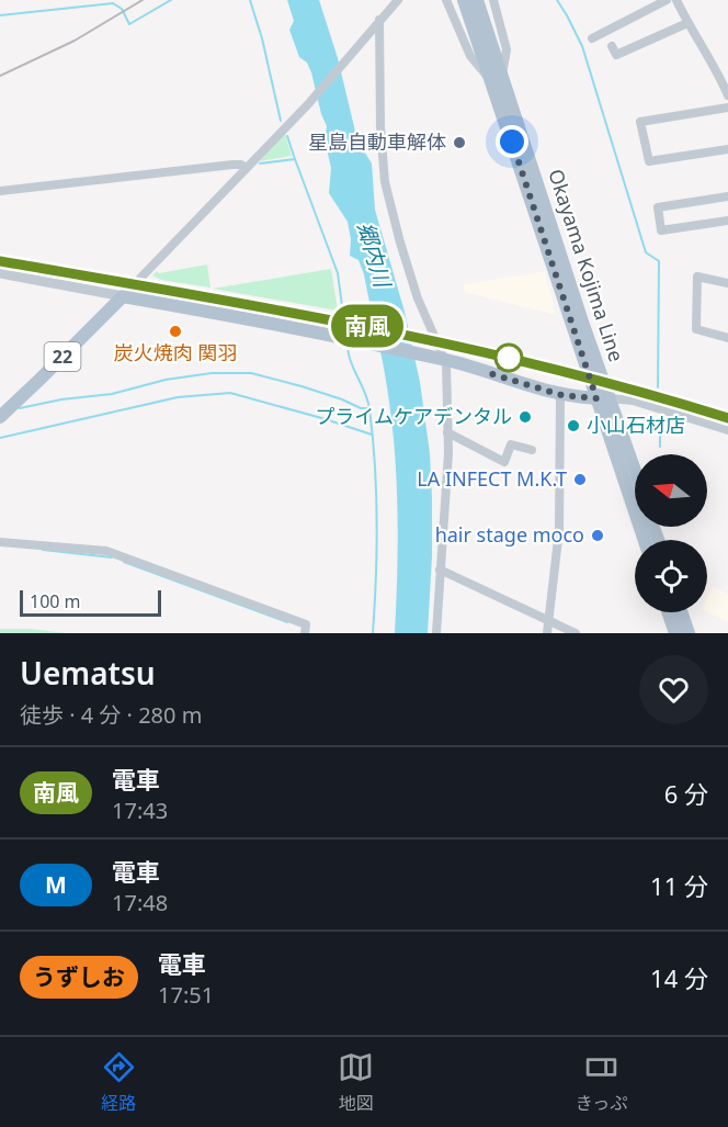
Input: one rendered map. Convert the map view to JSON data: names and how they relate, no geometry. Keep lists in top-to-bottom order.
{
  "streets": {
    "main road": ["Okayama Kojima Line", "22"]
  },
  "water": ["郷内川"],
  "places": [
    "星島自動車解体",
    "炭火焼肉 関羽",
    "プライムケアデンタル",
    "小山石材店",
    "LA INFECT M.K.T",
    "hair stage moco"
  ],
  "scale_bar": "100 m",
  "north": "left",
  "page": {
    "on_map": "南風",
    "scale": "100 m",
    "heading": ["Uematsu", "徒歩 · 4 分 · 280 m"],
    "list": [
      {
        "mark": "南風",
        "name": "電車",
        "note": "17:43",
        "value": "6 分"
      },
      {
        "mark": "M",
        "name": "電車",
        "note": "17:48",
        "value": "11 分"
      },
      {
        "mark": "うずしお",
        "name": "電車",
        "note": "17:51",
        "value": "14 分"
      }
    ],
    "tabs": ["経路", "地図", "きっぷ"]
  }
}
